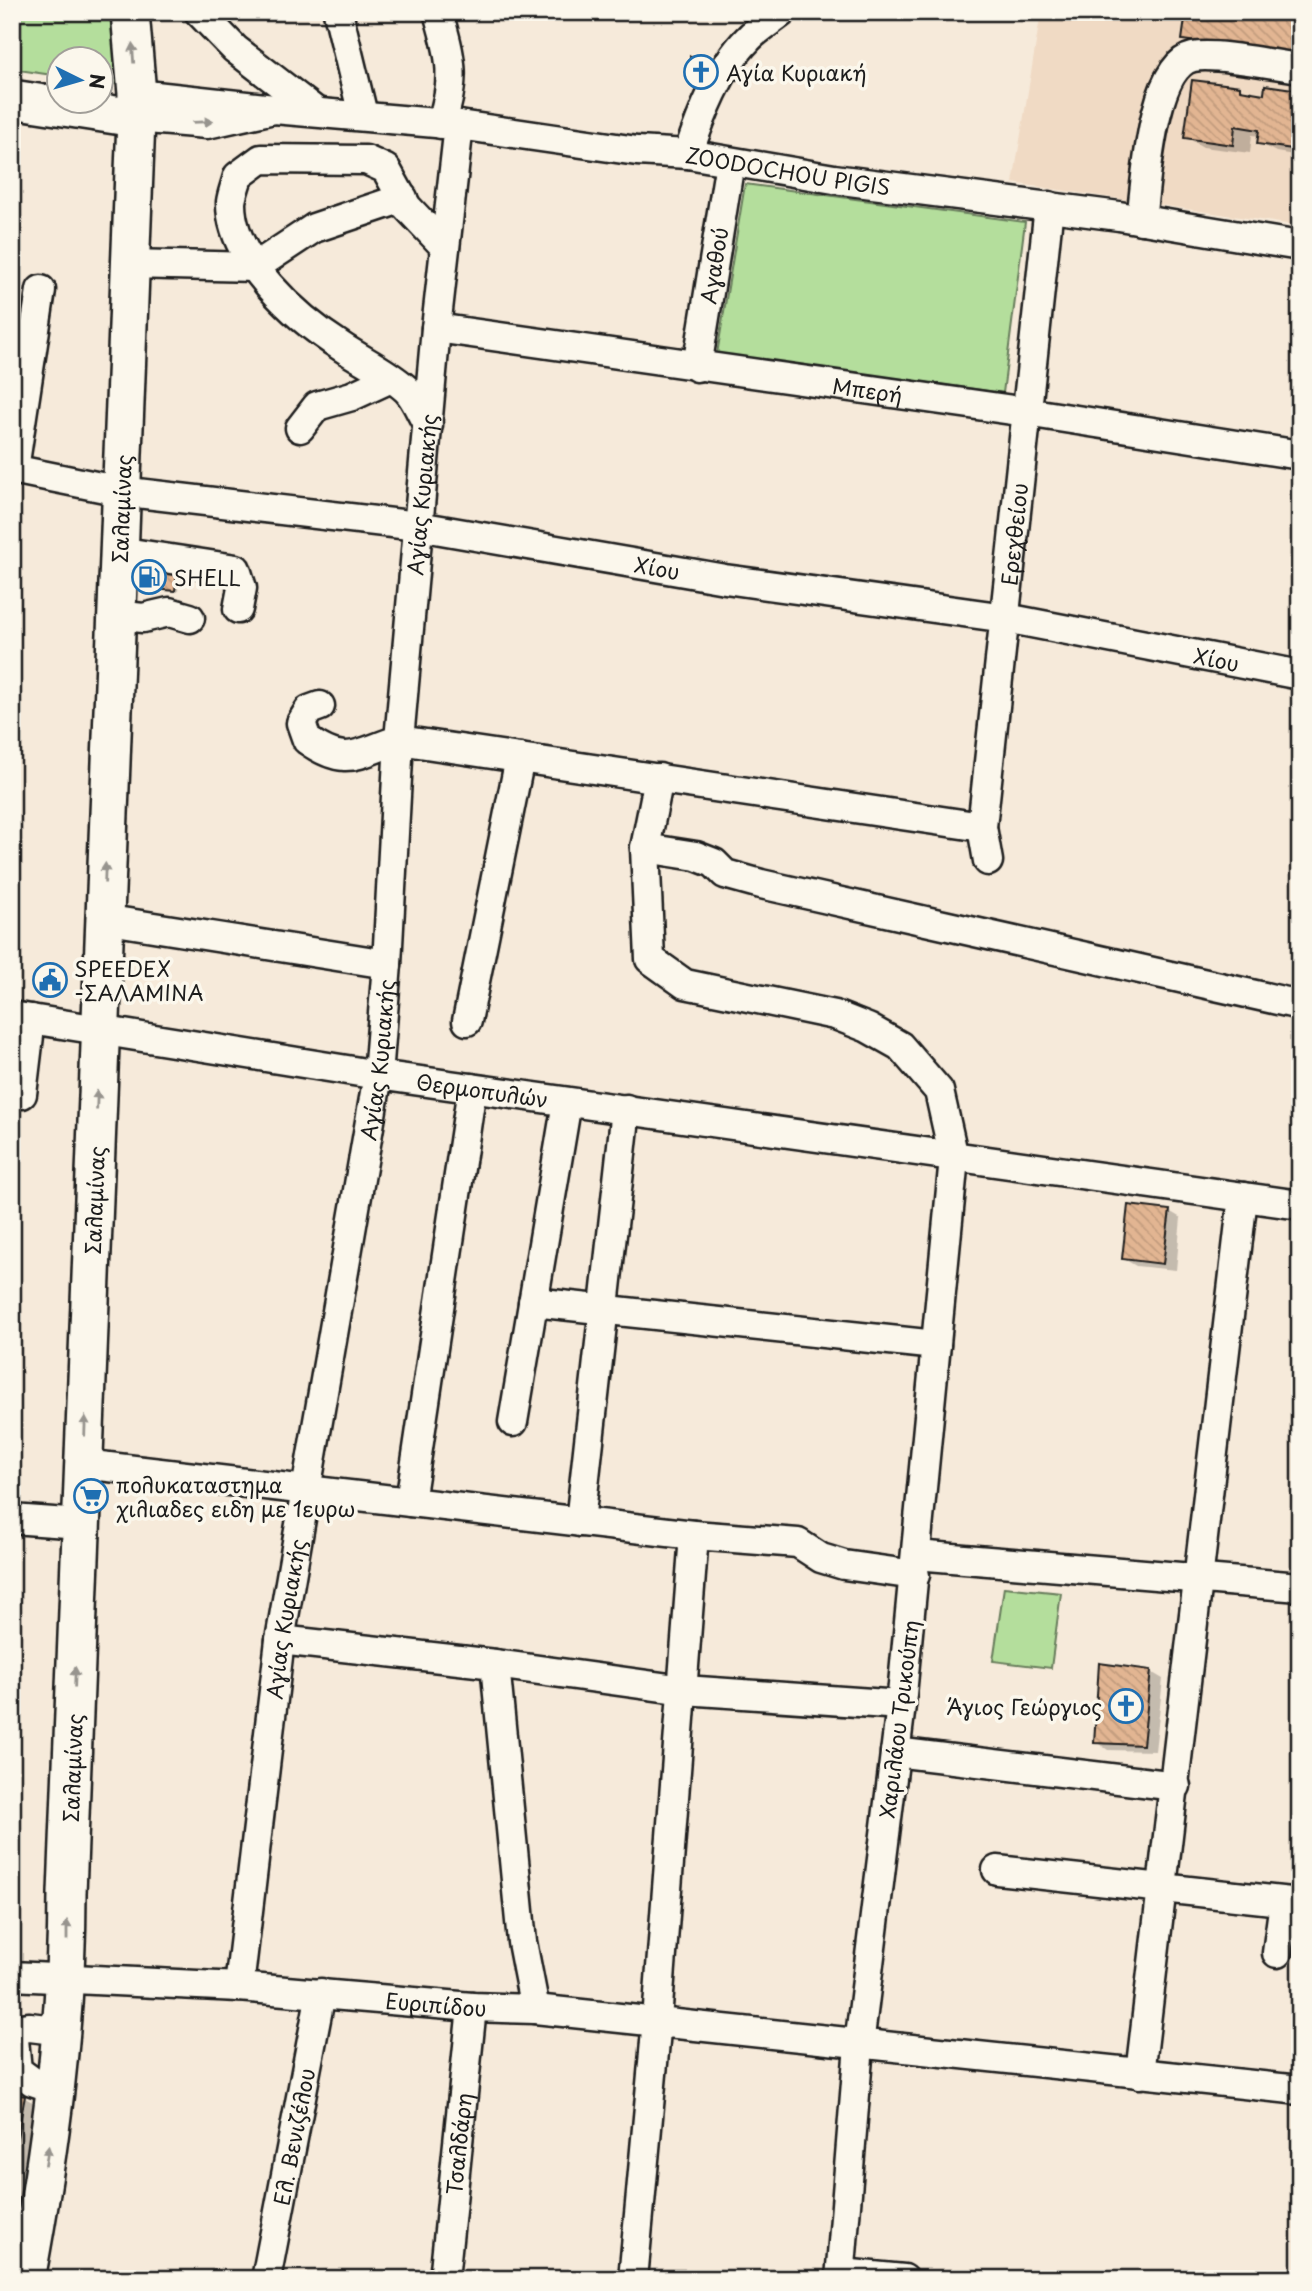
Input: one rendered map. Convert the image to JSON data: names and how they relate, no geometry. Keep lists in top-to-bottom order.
{
  "streets": {
    "main road": ["Σαλαμίνας"],
    "street": [
      "ZOODOCHOU PIGIS",
      "Αγαθού",
      "Μπερή",
      "Αγίας Κυριακής",
      "Ερεχθείου",
      "Χίου",
      "Θερμοπυλών",
      "Χαριλάου Τρικούπη",
      "Ευριπίδου",
      "Ελ. Βενιζέλου",
      "Τσαλδάρη"
    ]
  },
  "crossings": [
    ["ZOODOCHOU PIGIS", "Αγαθού"],
    ["ZOODOCHOU PIGIS", "Αγίας Κυριακής"],
    ["ZOODOCHOU PIGIS", "Σαλαμίνας"],
    ["ZOODOCHOU PIGIS", "Ερεχθείου"],
    ["Αγαθού", "Μπερή"],
    ["Μπερή", "Αγίας Κυριακής"],
    ["Μπερή", "Ερεχθείου"],
    ["Αγίας Κυριακής", "Χίου"],
    ["Αγίας Κυριακής", "Θερμοπυλών"],
    ["Αγίας Κυριακής", "Ευριπίδου"],
    ["Σαλαμίνας", "Χίου"],
    ["Σαλαμίνας", "Θερμοπυλών"],
    ["Σαλαμίνας", "Ευριπίδου"],
    ["Ερεχθείου", "Χίου"],
    ["Θερμοπυλών", "Χαριλάου Τρικούπη"],
    ["Χαριλάου Τρικούπη", "Ευριπίδου"],
    ["Ευριπίδου", "Ελ. Βενιζέλου"],
    ["Ευριπίδου", "Τσαλδάρη"]
  ],
  "one_way": ["Σαλαμίνας"],
  "places": {
    "church": ["Αγία Κυριακή", "Άγιος Γεώργιος"],
    "fuel station": ["SHELL"],
    "public building": ["SPEEDEX -ΣΑΛΑΜΙΝΑ"],
    "supermarket": ["πολυκαταστημα χιλιαδες ειδη με 1ευρω"]
  },
  "north": "right"
}
